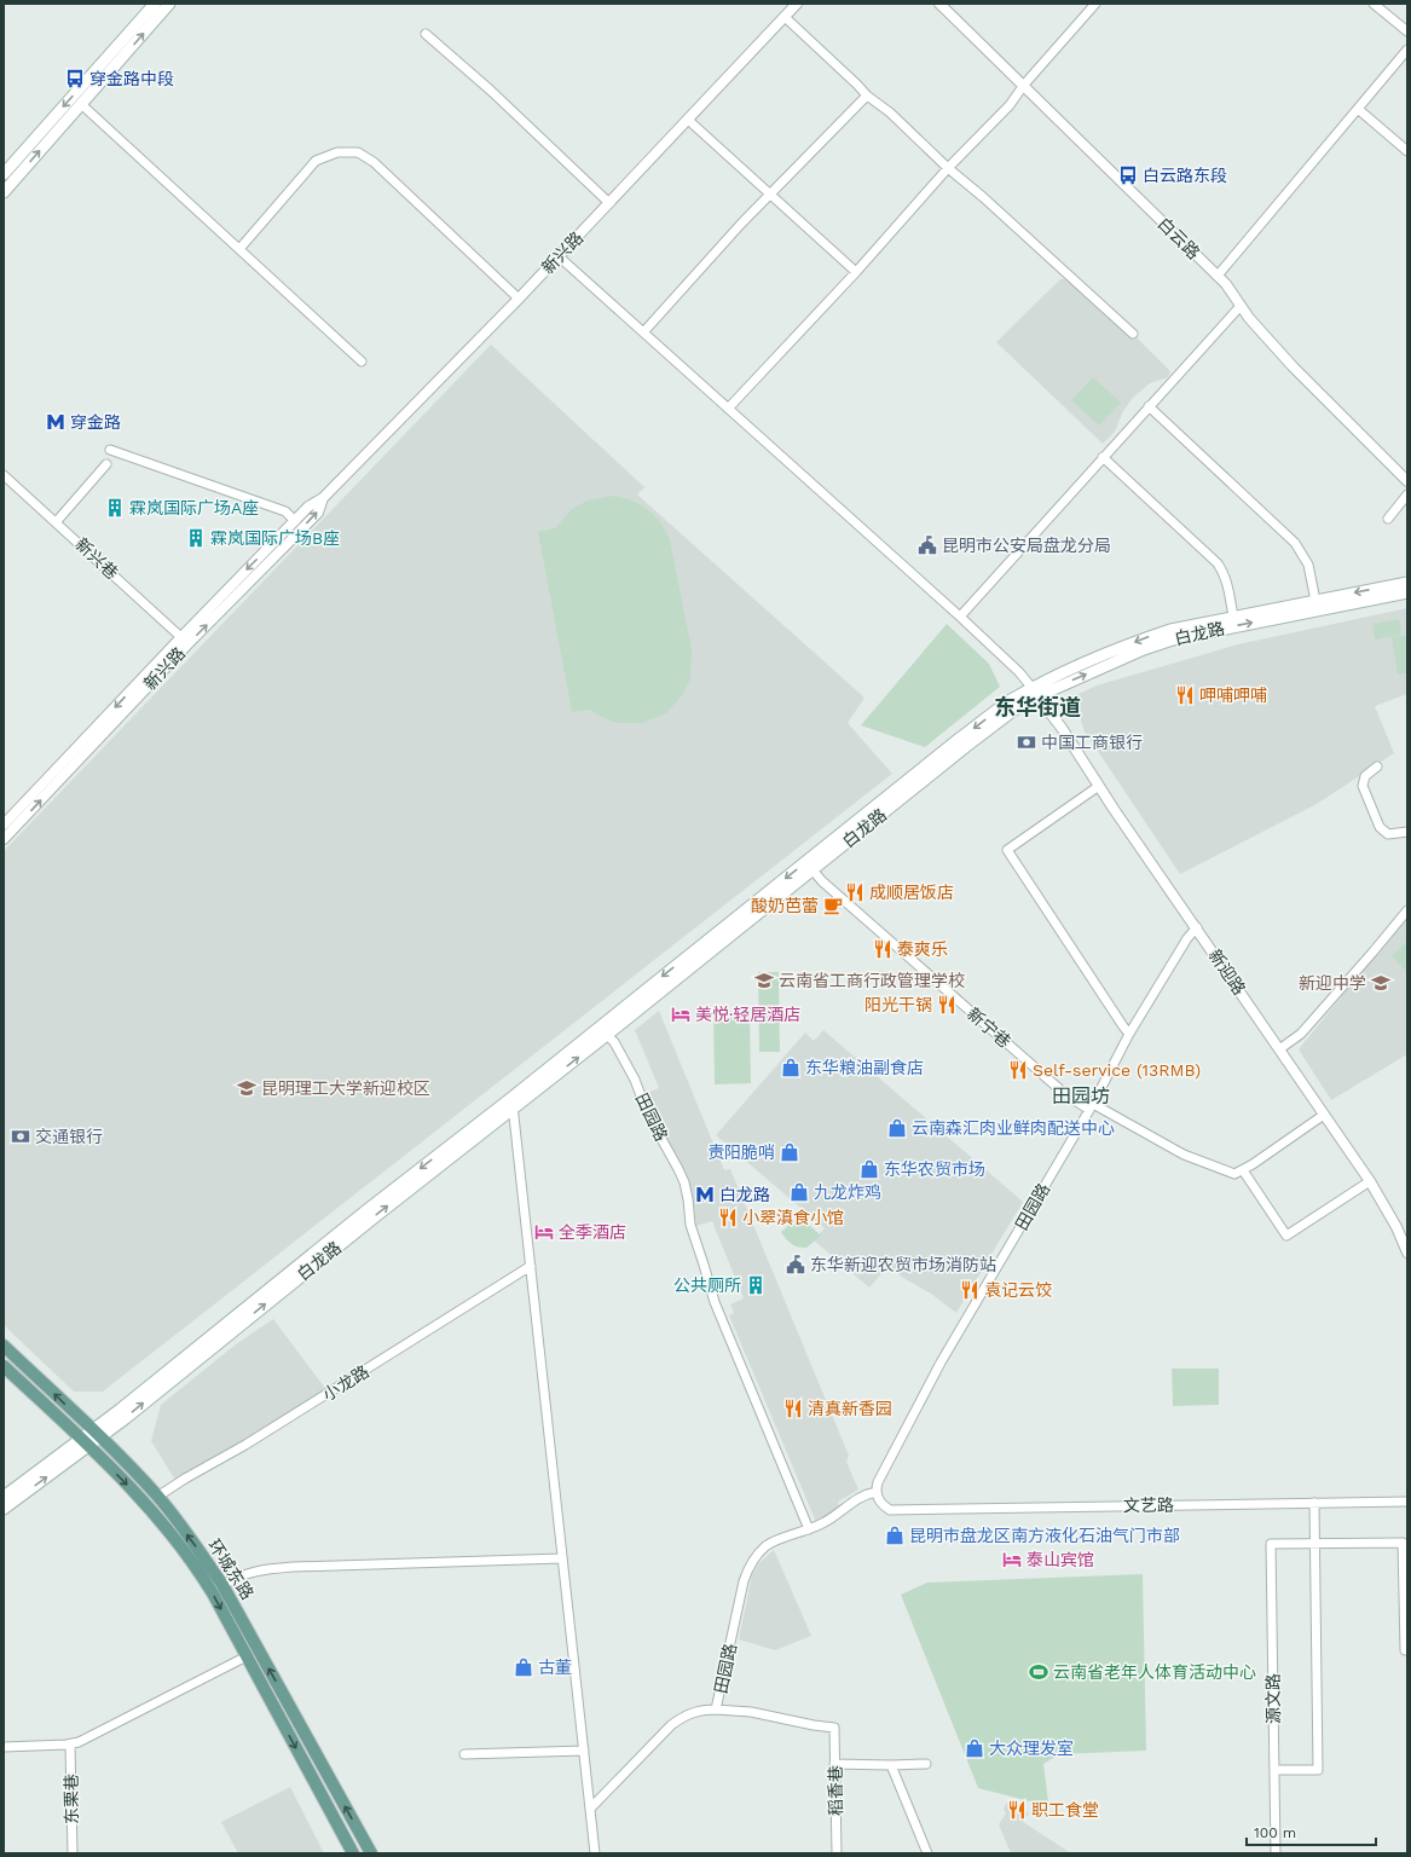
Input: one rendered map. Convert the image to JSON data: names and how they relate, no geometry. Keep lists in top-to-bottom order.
{
  "streets": {
    "main road": ["白龙路", "环城东路"],
    "street": [
      "白云路",
      "新兴路",
      "新兴巷",
      "新迎路",
      "新宁巷",
      "田园路",
      "小龙路",
      "文艺路",
      "源文路",
      "稻香巷",
      "东栗巷"
    ]
  },
  "crossings": [
    ["新兴路", "新兴巷"],
    ["白龙路", "新迎路"],
    ["白龙路", "新宁巷"],
    ["白龙路", "田园路"],
    ["白龙路", "环城东路"],
    ["新迎路", "田园路"],
    ["新宁巷", "田园路"],
    ["田园路", "文艺路"],
    ["田园路", "稻香巷"],
    ["小龙路", "环城东路"]
  ],
  "districts": ["东华街道", "田园坊"],
  "places": {
    "bus stop": ["穿金路中段", "白云路东段"],
    "metro station": ["穿金路", "白龙路"],
    "building": ["霖岚国际广场A座", "霖岚国际广场B座", "公共厕所"],
    "public building": ["昆明市公安局盘龙分局", "东华新迎农贸市场消防站"],
    "restaurant": [
      "呷哺呷哺",
      "成顺居饭店",
      "泰爽乐",
      "阳光干锅",
      "Self-service (13RMB)",
      "小翠滇食小馆",
      "袁记云饺",
      "清真新香园",
      "职工食堂"
    ],
    "bank": ["中国工商银行", "交通银行"],
    "cafe": ["酸奶芭蕾"],
    "school or university": ["云南省工商行政管理学校", "新迎中学", "昆明理工大学新迎校区"],
    "hotel": ["美悦·轻居酒店", "全季酒店", "泰山宾馆"],
    "shop": [
      "东华粮油副食店",
      "云南森汇肉业鲜肉配送中心",
      "责阳脆哨",
      "东华农贸市场",
      "九龙炸鸡",
      "昆明市盘龙区南方液化石油气门市部",
      "古董",
      "大众理发室"
    ],
    "sports": ["云南省老年人体育活动中心"]
  },
  "scale_bar": "100 m"
}
